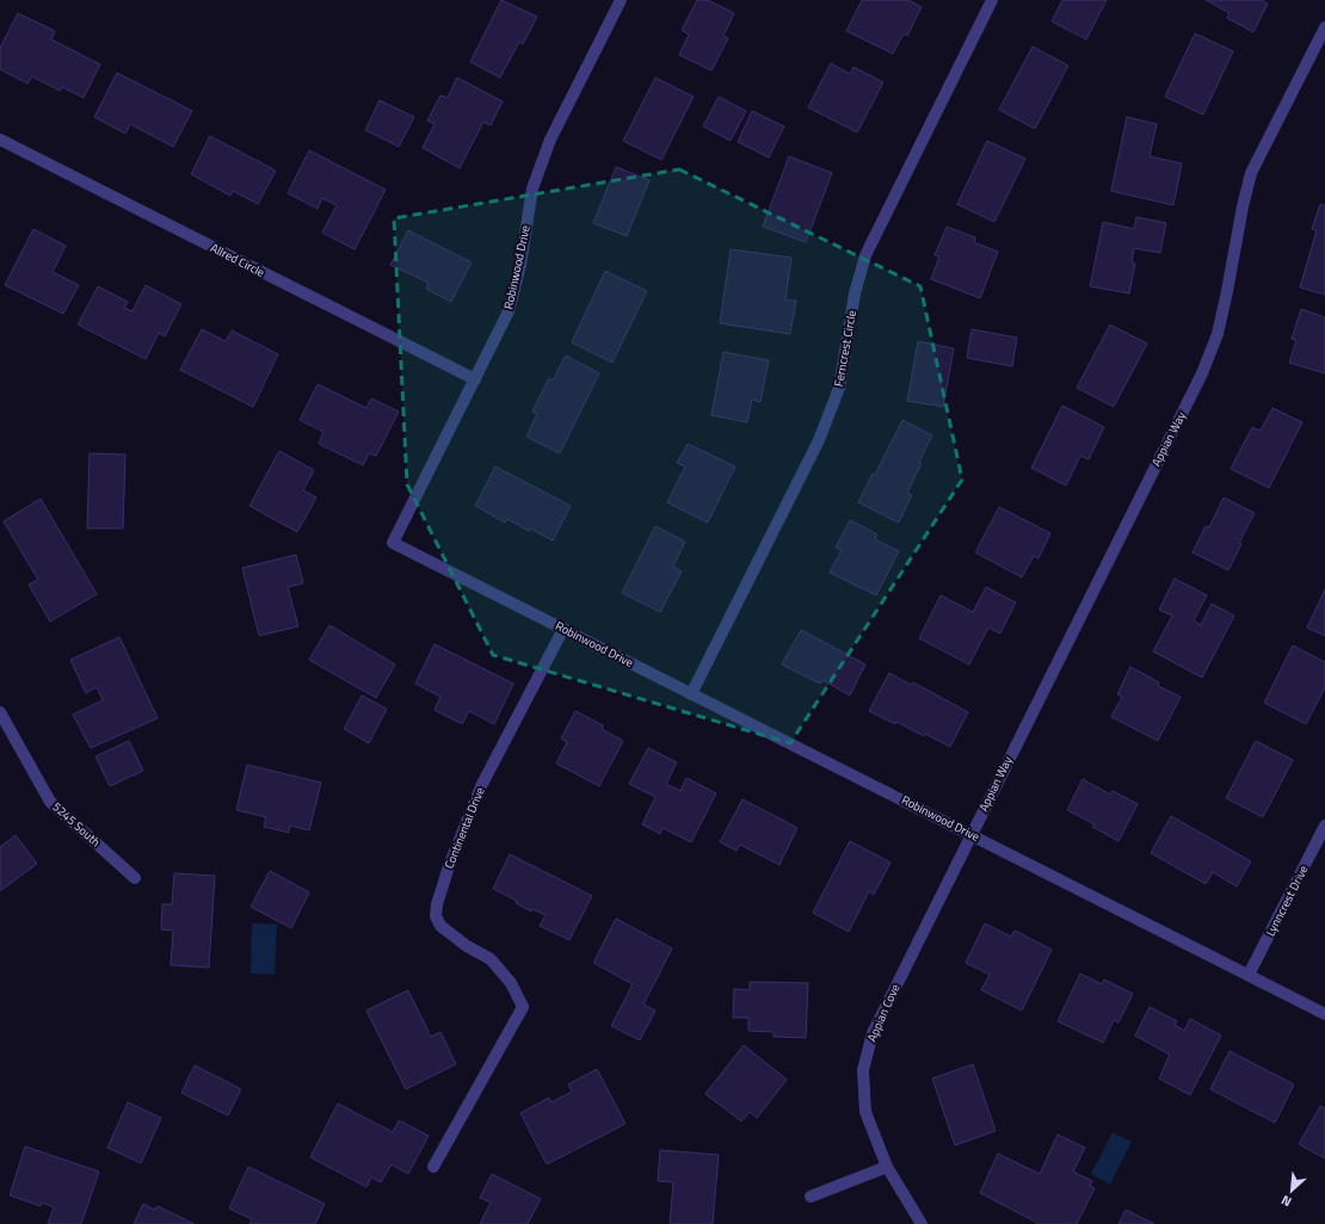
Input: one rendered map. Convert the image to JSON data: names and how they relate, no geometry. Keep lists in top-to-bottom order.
{
  "streets": {
    "street": [
      "Allred Circle",
      "Robinwood Drive",
      "Ferncrest Circle",
      "Appian Way",
      "5245 South",
      "Continental Drive",
      "Lynncrest Drive",
      "Appian Cove"
    ]
  },
  "crossings": [
    ["Allred Circle", "Robinwood Drive"],
    ["Robinwood Drive", "Ferncrest Circle"],
    ["Robinwood Drive", "Appian Way"],
    ["Robinwood Drive", "Continental Drive"],
    ["Robinwood Drive", "Lynncrest Drive"],
    ["Robinwood Drive", "Appian Cove"],
    ["Appian Way", "Appian Cove"]
  ],
  "north": "bottom left"
}
